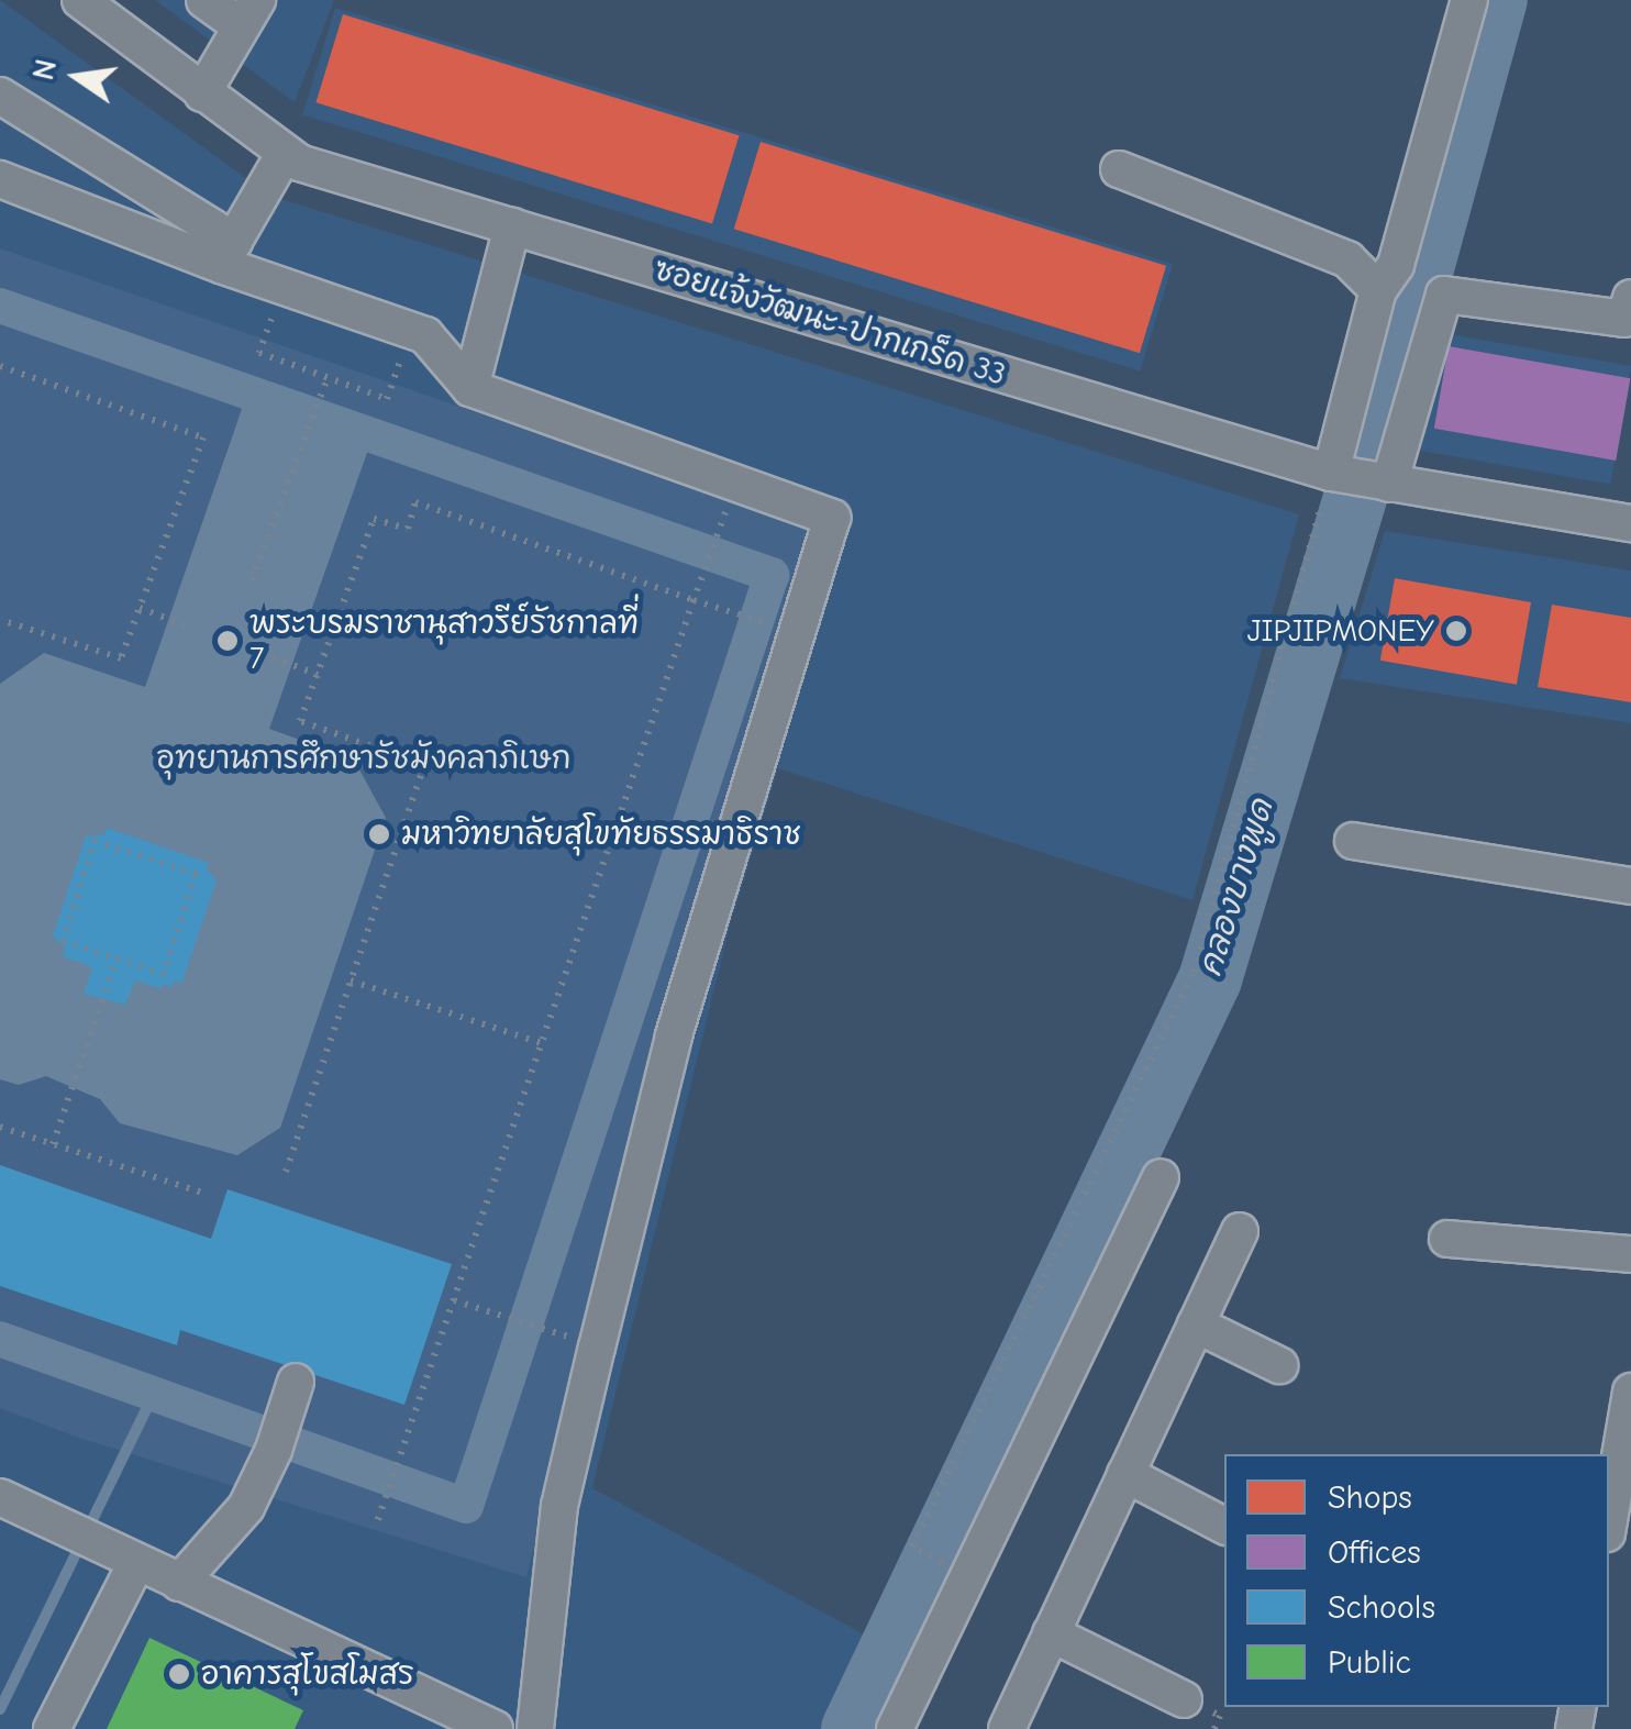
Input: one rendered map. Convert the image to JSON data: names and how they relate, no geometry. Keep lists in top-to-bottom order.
{
  "streets": {
    "street": ["ซอยแจ้งวัฒนะ-ปากเกร็ด 33"]
  },
  "water": ["คลองบางพูด"],
  "parks": ["อุทยานการศึกษารัชมังคลาภิเษก"],
  "places": [
    "JIPJIPMONEY",
    "พระบรมราชานุสาวรีย์รัชกาลที่ 7",
    "มหาวิทยาลัยสุโขทัยธรรมาธิราช",
    "อาคารสุโขสโมสร"
  ],
  "legend": [
    "Shops",
    "Offices",
    "Schools",
    "Public"
  ],
  "north": "left"
}
